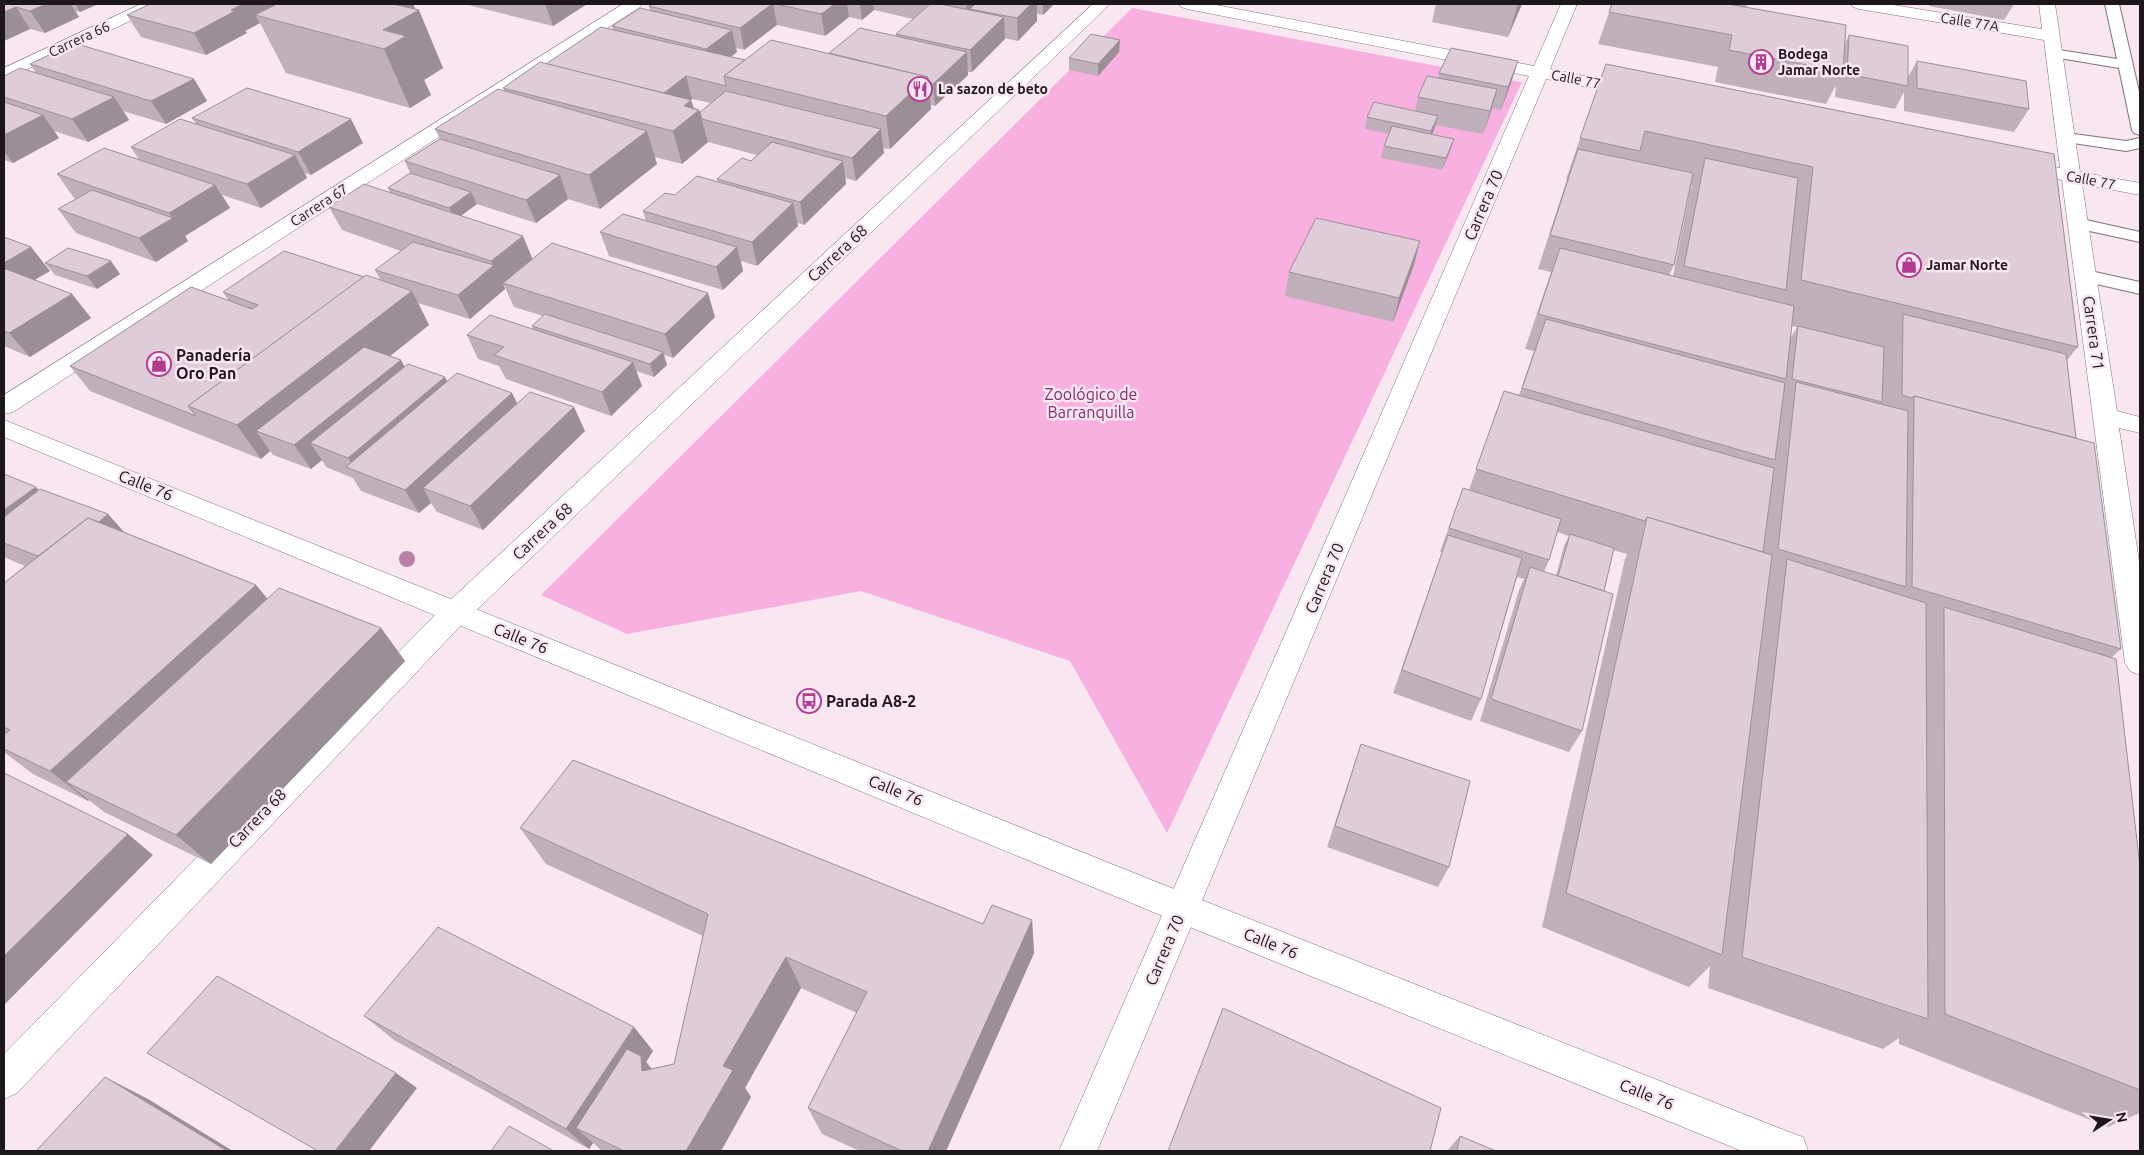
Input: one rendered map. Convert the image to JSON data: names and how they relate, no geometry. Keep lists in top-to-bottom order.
{
  "streets": {
    "street": [
      "Calle 77A",
      "Carrera 66",
      "Calle 77",
      "Carrera 67",
      "Carrera 70",
      "Carrera 68",
      "Carrera 71",
      "Calle 76"
    ]
  },
  "crossings": [
    ["Calle 77A", "Carrera 71"],
    ["Calle 77", "Carrera 70"],
    ["Calle 77", "Carrera 71"],
    ["Carrera 70", "Calle 76"],
    ["Carrera 68", "Calle 76"]
  ],
  "parks": ["Zoológico de Barranquilla"],
  "places": {
    "building": ["Bodega Jamar Norte"],
    "restaurant": ["La sazon de beto"],
    "shop": ["Jamar Norte", "Panadería Oro Pan"],
    "bus stop": ["Parada A8-2"]
  },
  "north": "right"
}
